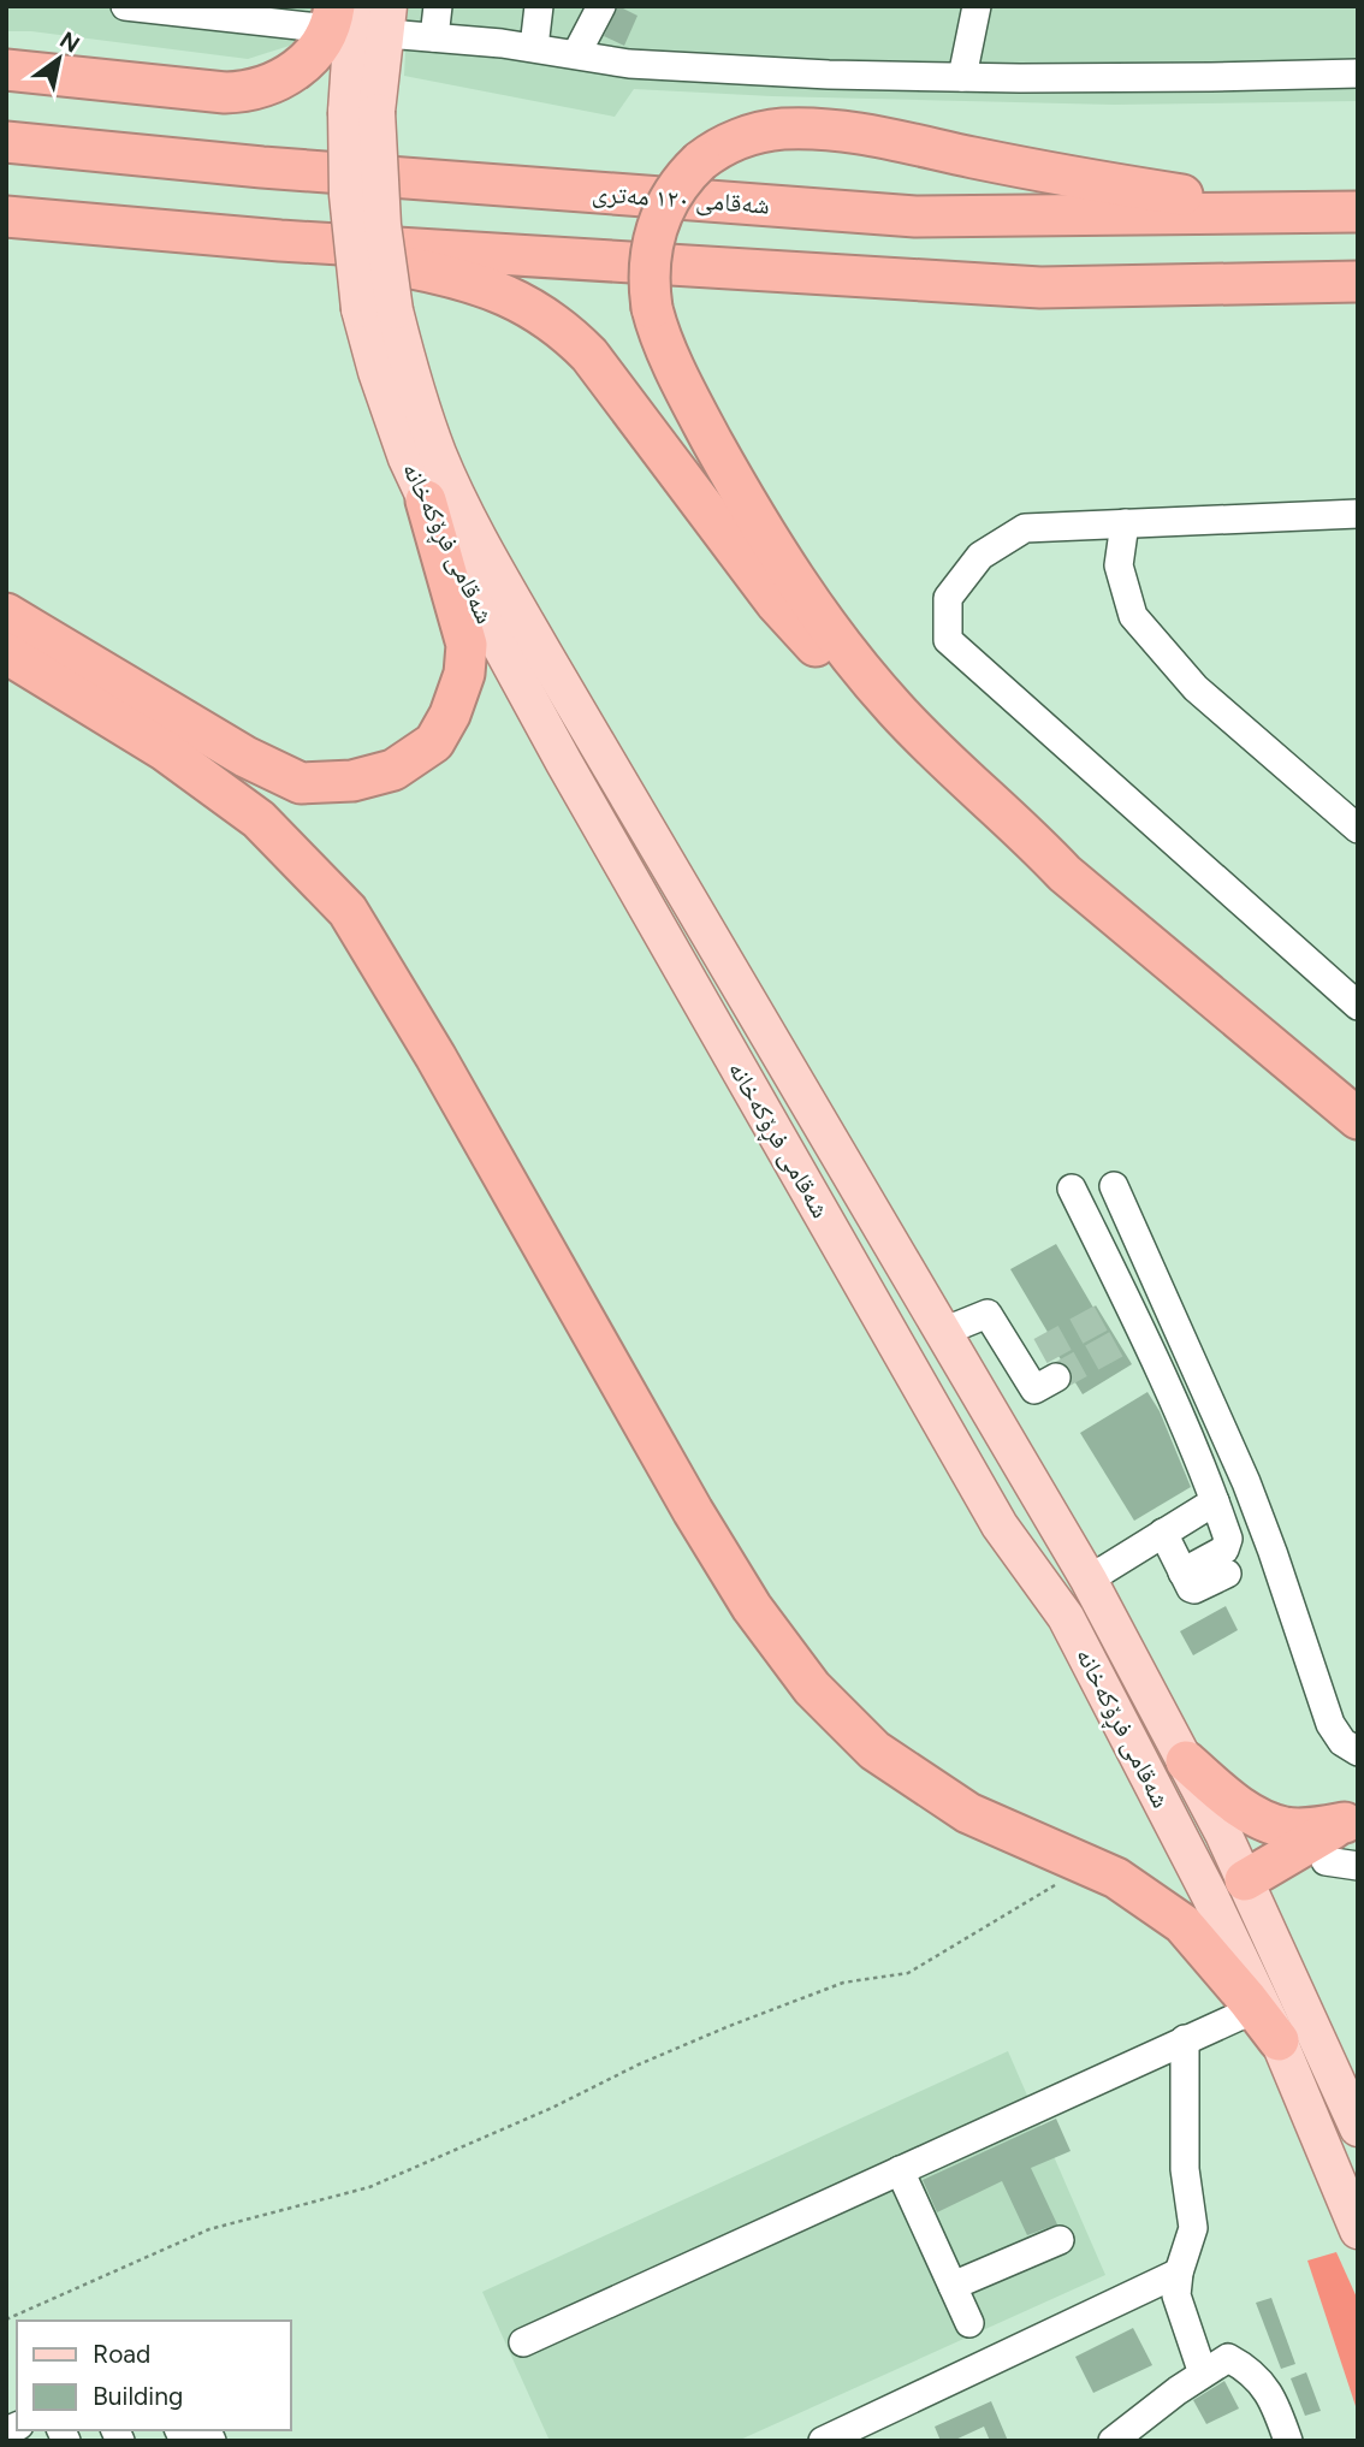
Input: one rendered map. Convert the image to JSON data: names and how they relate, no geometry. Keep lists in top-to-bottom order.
{
  "streets": {
    "highway": ["شەقامی ١٢٠ مەتری"],
    "main road": ["شەقامی فڕۆکەخانە"]
  },
  "legend": ["Road", "Building"],
  "north": "top right"
}
